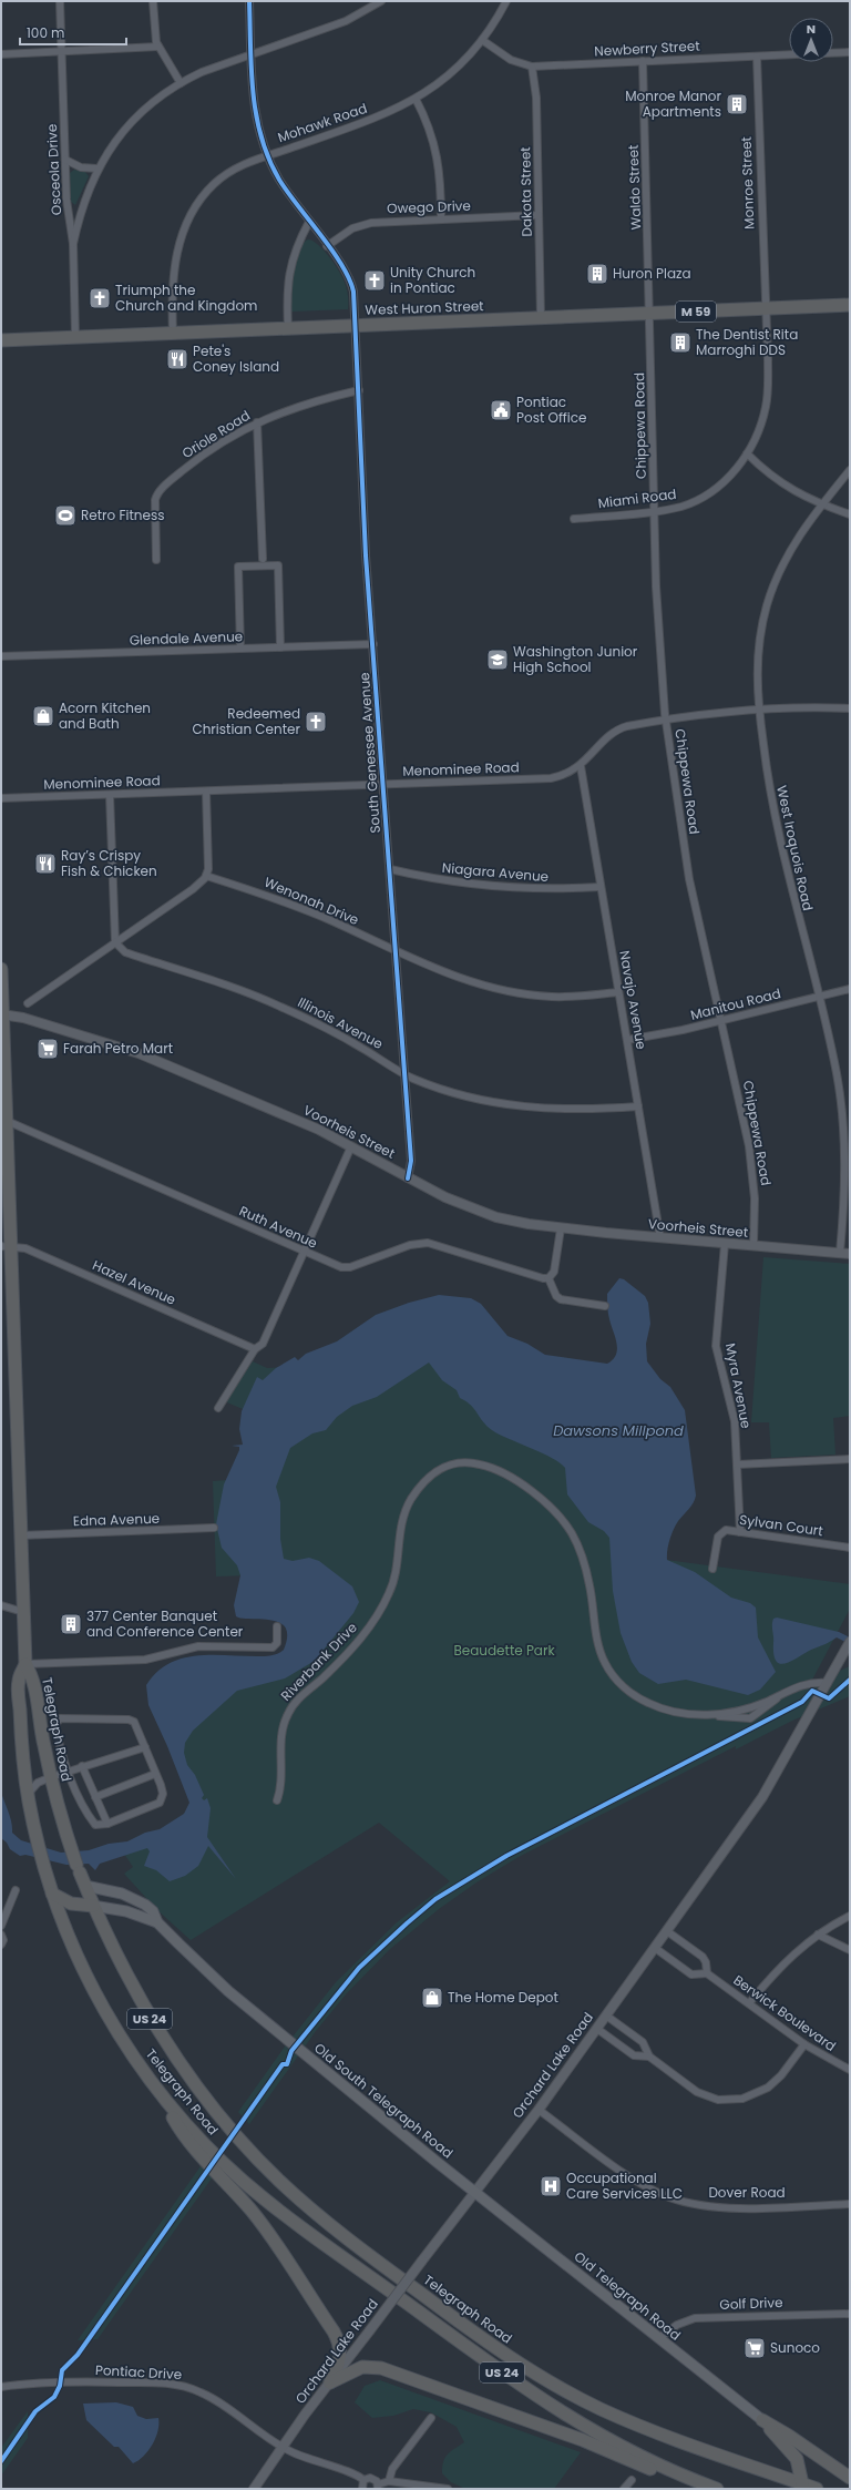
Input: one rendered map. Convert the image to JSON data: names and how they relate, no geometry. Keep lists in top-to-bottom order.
{
  "streets": {
    "highway": [
      "West Huron Street",
      "M 59",
      "Telegraph Road",
      "US 24"
    ],
    "main road": [
      "Voorheis Street",
      "Orchard Lake Road",
      "Old South Telegraph Road",
      "Old Telegraph Road"
    ],
    "street": [
      "Newberry Street",
      "Mohawk Road",
      "Osceola Drive",
      "Monroe Street",
      "Waldo Street",
      "Dakota Street",
      "Owego Drive",
      "Chippewa Road",
      "Oriole Road",
      "Miami Road",
      "Glendale Avenue",
      "South Genessee Avenue",
      "Menominee Road",
      "West Iroquois Road",
      "Niagara Avenue",
      "Wenonah Drive",
      "Navajo Avenue",
      "Manitou Road",
      "Illinois Avenue",
      "Ruth Avenue",
      "Hazel Avenue",
      "Myra Avenue",
      "Edna Avenue",
      "Sylvan Court",
      "Riverbank Drive",
      "Berwick Boulevard",
      "Dover Road",
      "Golf Drive",
      "Pontiac Drive"
    ]
  },
  "crossings": [
    ["Newberry Street", "Mohawk Road"],
    ["Newberry Street", "Monroe Street"],
    ["Newberry Street", "Waldo Street"],
    ["Newberry Street", "Dakota Street"],
    ["Mohawk Road", "West Huron Street"],
    ["Mohawk Road", "South Genessee Avenue"],
    ["Osceola Drive", "West Huron Street"],
    ["Monroe Street", "West Huron Street"],
    ["Monroe Street", "Miami Road"],
    ["Waldo Street", "West Huron Street"],
    ["Waldo Street", "Chippewa Road"],
    ["Dakota Street", "Owego Drive"],
    ["Dakota Street", "West Huron Street"],
    ["Owego Drive", "South Genessee Avenue"],
    ["West Huron Street", "Chippewa Road"],
    ["West Huron Street", "Miami Road"],
    ["West Huron Street", "South Genessee Avenue"],
    ["Chippewa Road", "Miami Road"],
    ["Chippewa Road", "Menominee Road"],
    ["Chippewa Road", "Manitou Road"],
    ["Chippewa Road", "Voorheis Street"],
    ["Oriole Road", "South Genessee Avenue"],
    ["Glendale Avenue", "South Genessee Avenue"],
    ["South Genessee Avenue", "Menominee Road"],
    ["South Genessee Avenue", "Niagara Avenue"],
    ["South Genessee Avenue", "Wenonah Drive"],
    ["South Genessee Avenue", "Illinois Avenue"],
    ["South Genessee Avenue", "Voorheis Street"],
    ["Menominee Road", "West Iroquois Road"],
    ["Menominee Road", "Navajo Avenue"],
    ["West Iroquois Road", "Manitou Road"],
    ["West Iroquois Road", "Voorheis Street"],
    ["Niagara Avenue", "Navajo Avenue"],
    ["Wenonah Drive", "Navajo Avenue"],
    ["Navajo Avenue", "Manitou Road"],
    ["Navajo Avenue", "Illinois Avenue"],
    ["Navajo Avenue", "Voorheis Street"],
    ["Voorheis Street", "Myra Avenue"],
    ["Voorheis Street", "US 24"],
    ["Ruth Avenue", "US 24"],
    ["Hazel Avenue", "US 24"],
    ["Myra Avenue", "Sylvan Court"],
    ["Edna Avenue", "US 24"],
    ["Riverbank Drive", "Orchard Lake Road"],
    ["Telegraph Road", "US 24"],
    ["Telegraph Road", "Old South Telegraph Road"],
    ["Berwick Boulevard", "Orchard Lake Road"],
    ["Orchard Lake Road", "Old South Telegraph Road"],
    ["Orchard Lake Road", "Dover Road"],
    ["Orchard Lake Road", "Old Telegraph Road"],
    ["Orchard Lake Road", "Pontiac Drive"],
    ["Old South Telegraph Road", "Old Telegraph Road"],
    ["Old Telegraph Road", "Golf Drive"]
  ],
  "water": ["Dawsons Millpond"],
  "parks": ["Beaudette Park"],
  "places": {
    "building": [
      "Monroe Manor Apartments",
      "Huron Plaza",
      "The Dentist Rita Marroghi DDS",
      "377 Center Banquet and Conference Center"
    ],
    "church": ["Unity Church in Pontiac", "Triumph the Church and Kingdom", "Redeemed Christian Center"],
    "restaurant": ["Pete's Coney Island", "Ray’s Crispy Fish & Chicken"],
    "public building": ["Pontiac Post Office"],
    "sports": ["Retro Fitness"],
    "school or university": ["Washington Junior High School"],
    "shop": ["Acorn Kitchen and Bath", "The Home Depot"],
    "supermarket": ["Farah Petro Mart", "Sunoco"],
    "hospital": ["Occupational Care Services LLC"]
  },
  "scale_bar": "100 m",
  "north": "top"
}
